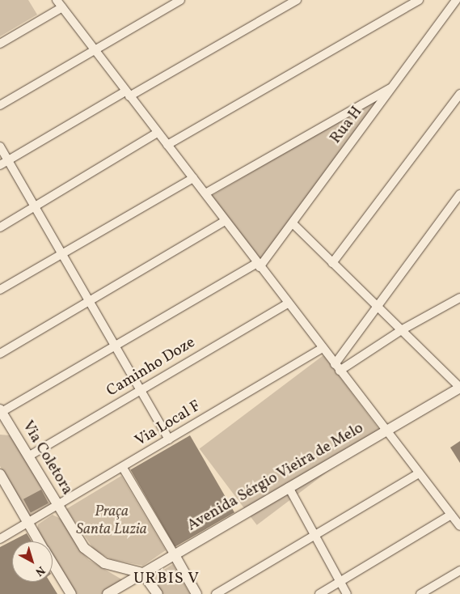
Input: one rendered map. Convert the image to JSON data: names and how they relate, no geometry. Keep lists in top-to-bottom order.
{
  "streets": {
    "street": [
      "Rua H",
      "Caminho Doze",
      "Via Local F",
      "Via Coletora",
      "Avenida Sérgio Vieira de Melo"
    ]
  },
  "crossings": [
    ["Caminho Doze", "Via Coletora"],
    ["Via Local F", "Via Coletora"],
    ["Via Coletora", "Avenida Sérgio Vieira de Melo"]
  ],
  "districts": ["URBIS V"],
  "parks": ["Praça Santa Luzia"],
  "north": "bottom right"
}
